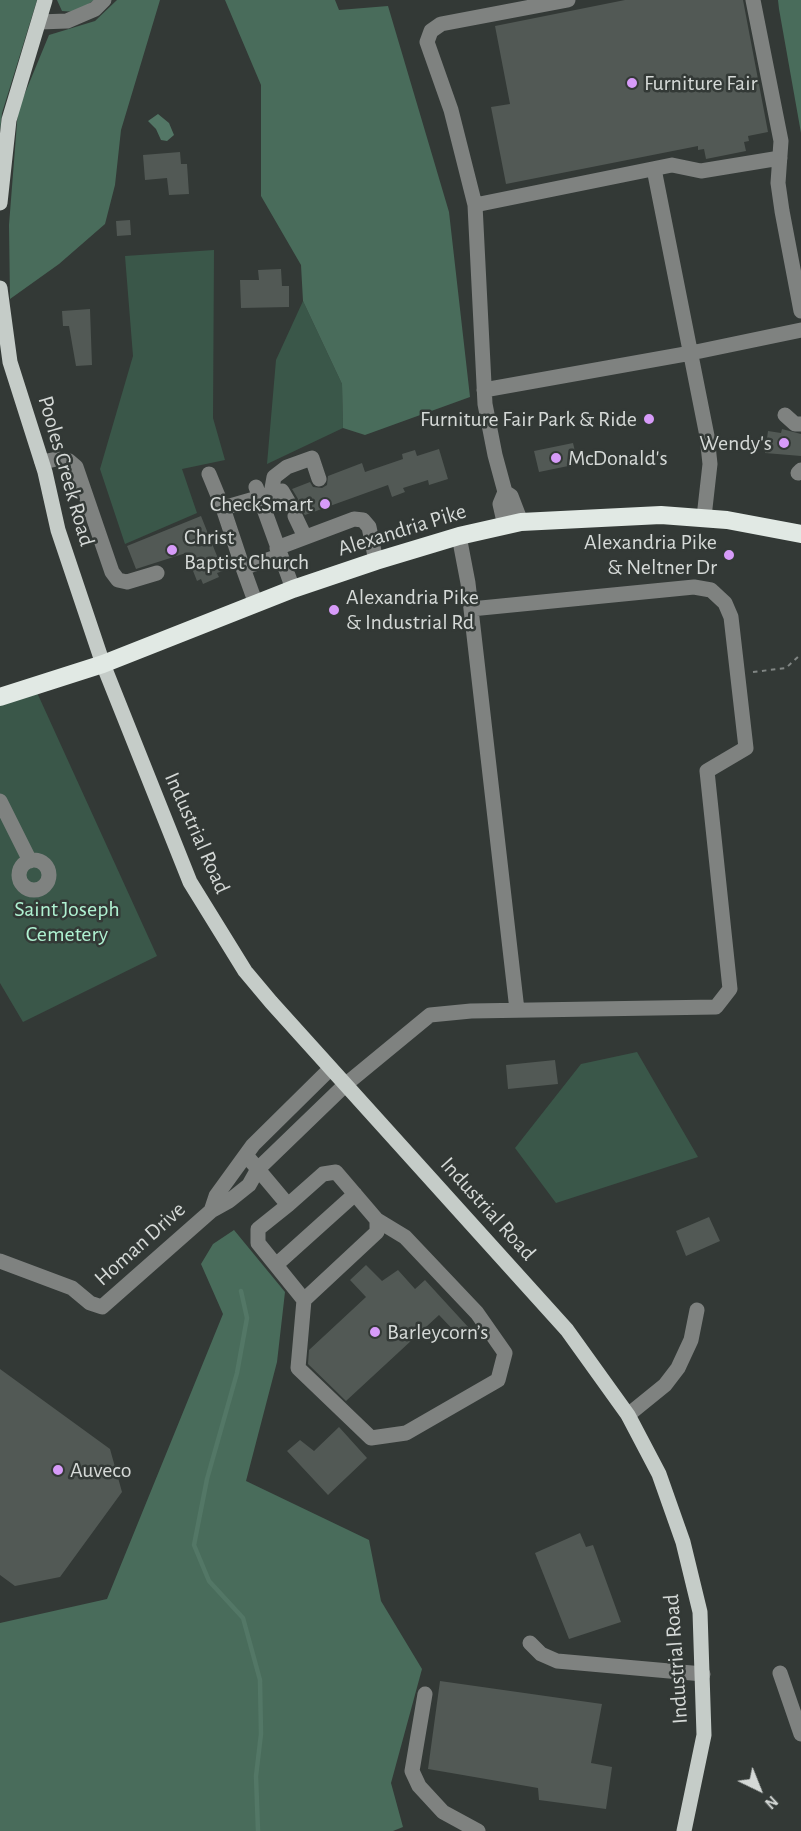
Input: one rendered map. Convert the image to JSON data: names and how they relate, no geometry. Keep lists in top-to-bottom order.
{
  "streets": {
    "highway": ["Alexandria Pike"],
    "main road": ["Pooles Creek Road", "Industrial Road"],
    "street": ["Homan Drive"]
  },
  "crossings": [
    ["Pooles Creek Road", "Alexandria Pike"],
    ["Pooles Creek Road", "Industrial Road"],
    ["Alexandria Pike", "Industrial Road"],
    ["Industrial Road", "Homan Drive"]
  ],
  "parks": ["Saint Joseph Cemetery"],
  "places": [
    "Furniture Fair",
    "Furniture Fair Park & Ride",
    "Wendy's",
    "McDonald's",
    "CheckSmart",
    "Christ Baptist Church",
    "Alexandria Pike & Neltner Dr",
    "Alexandria Pike & Industrial Rd",
    "Barleycorn’s",
    "Auveco"
  ],
  "north": "bottom right"
}
